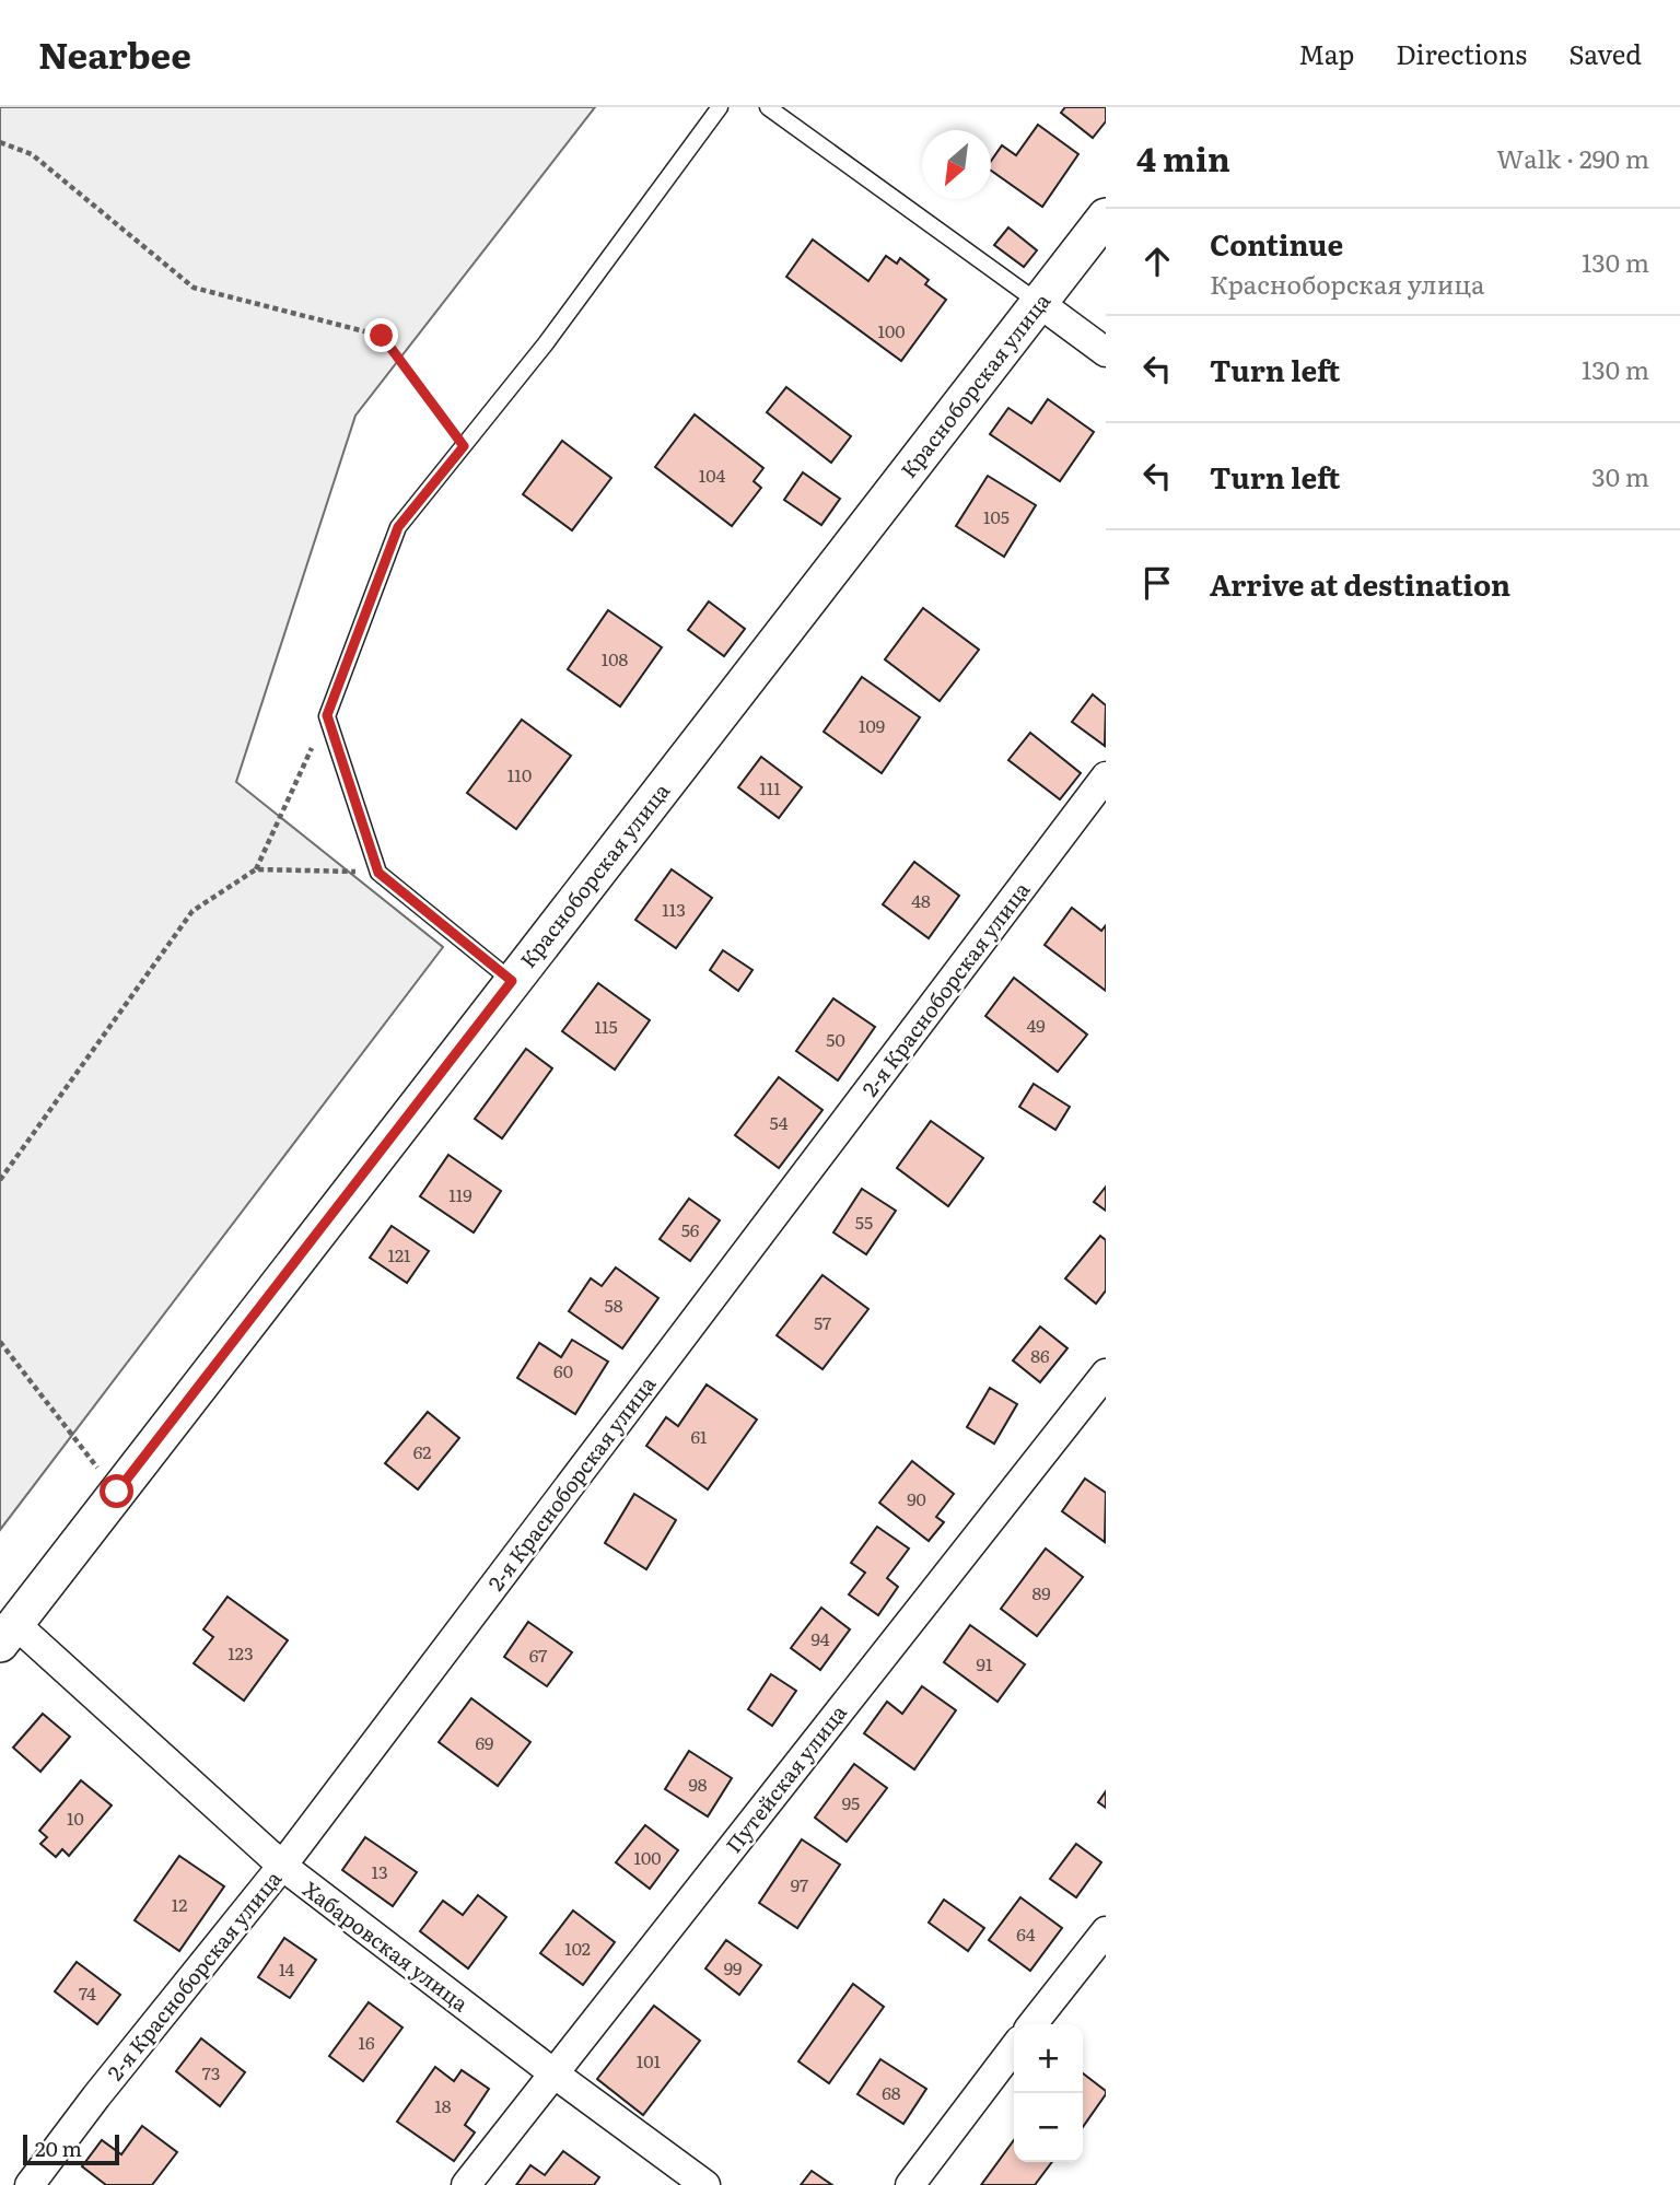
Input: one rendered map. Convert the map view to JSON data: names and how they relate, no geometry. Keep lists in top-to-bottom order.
{
  "streets": {
    "street": [
      "Красноборская улица",
      "2-я Красноборская улица",
      "Путейская улица",
      "Хабаровская улица"
    ]
  },
  "crossings": [
    ["Красноборская улица", "Хабаровская улица"],
    ["2-я Красноборская улица", "Хабаровская улица"],
    ["Путейская улица", "Хабаровская улица"]
  ],
  "house_numbers": [
    "100",
    "104",
    "105",
    "108",
    "109",
    "110",
    "111",
    "48",
    "113",
    "49",
    "115",
    "50",
    "54",
    "119",
    "55",
    "56",
    "121",
    "58",
    "57",
    "86",
    "60",
    "61",
    "62",
    "90",
    "89",
    "94",
    "123",
    "67",
    "91",
    "69",
    "98",
    "95",
    "10",
    "100",
    "13",
    "97",
    "12",
    "64",
    "102",
    "99",
    "14",
    "74",
    "16",
    "101",
    "73",
    "68",
    "18"
  ],
  "scale_bar": "20 m",
  "north": "bottom left",
  "page": {
    "header": "Nearbee",
    "nav": ["Map", "Directions", "Saved"],
    "heading": ["4 min", "Walk · 290 m"],
    "list": [
      ["Continue", "Красноборская улица", "130 m"],
      ["Turn left", "130 m"],
      ["Turn left", "30 m"],
      "Arrive at destination"
    ],
    "map_buttons": ["+", "−"],
    "scale": "20 m"
  }
}
